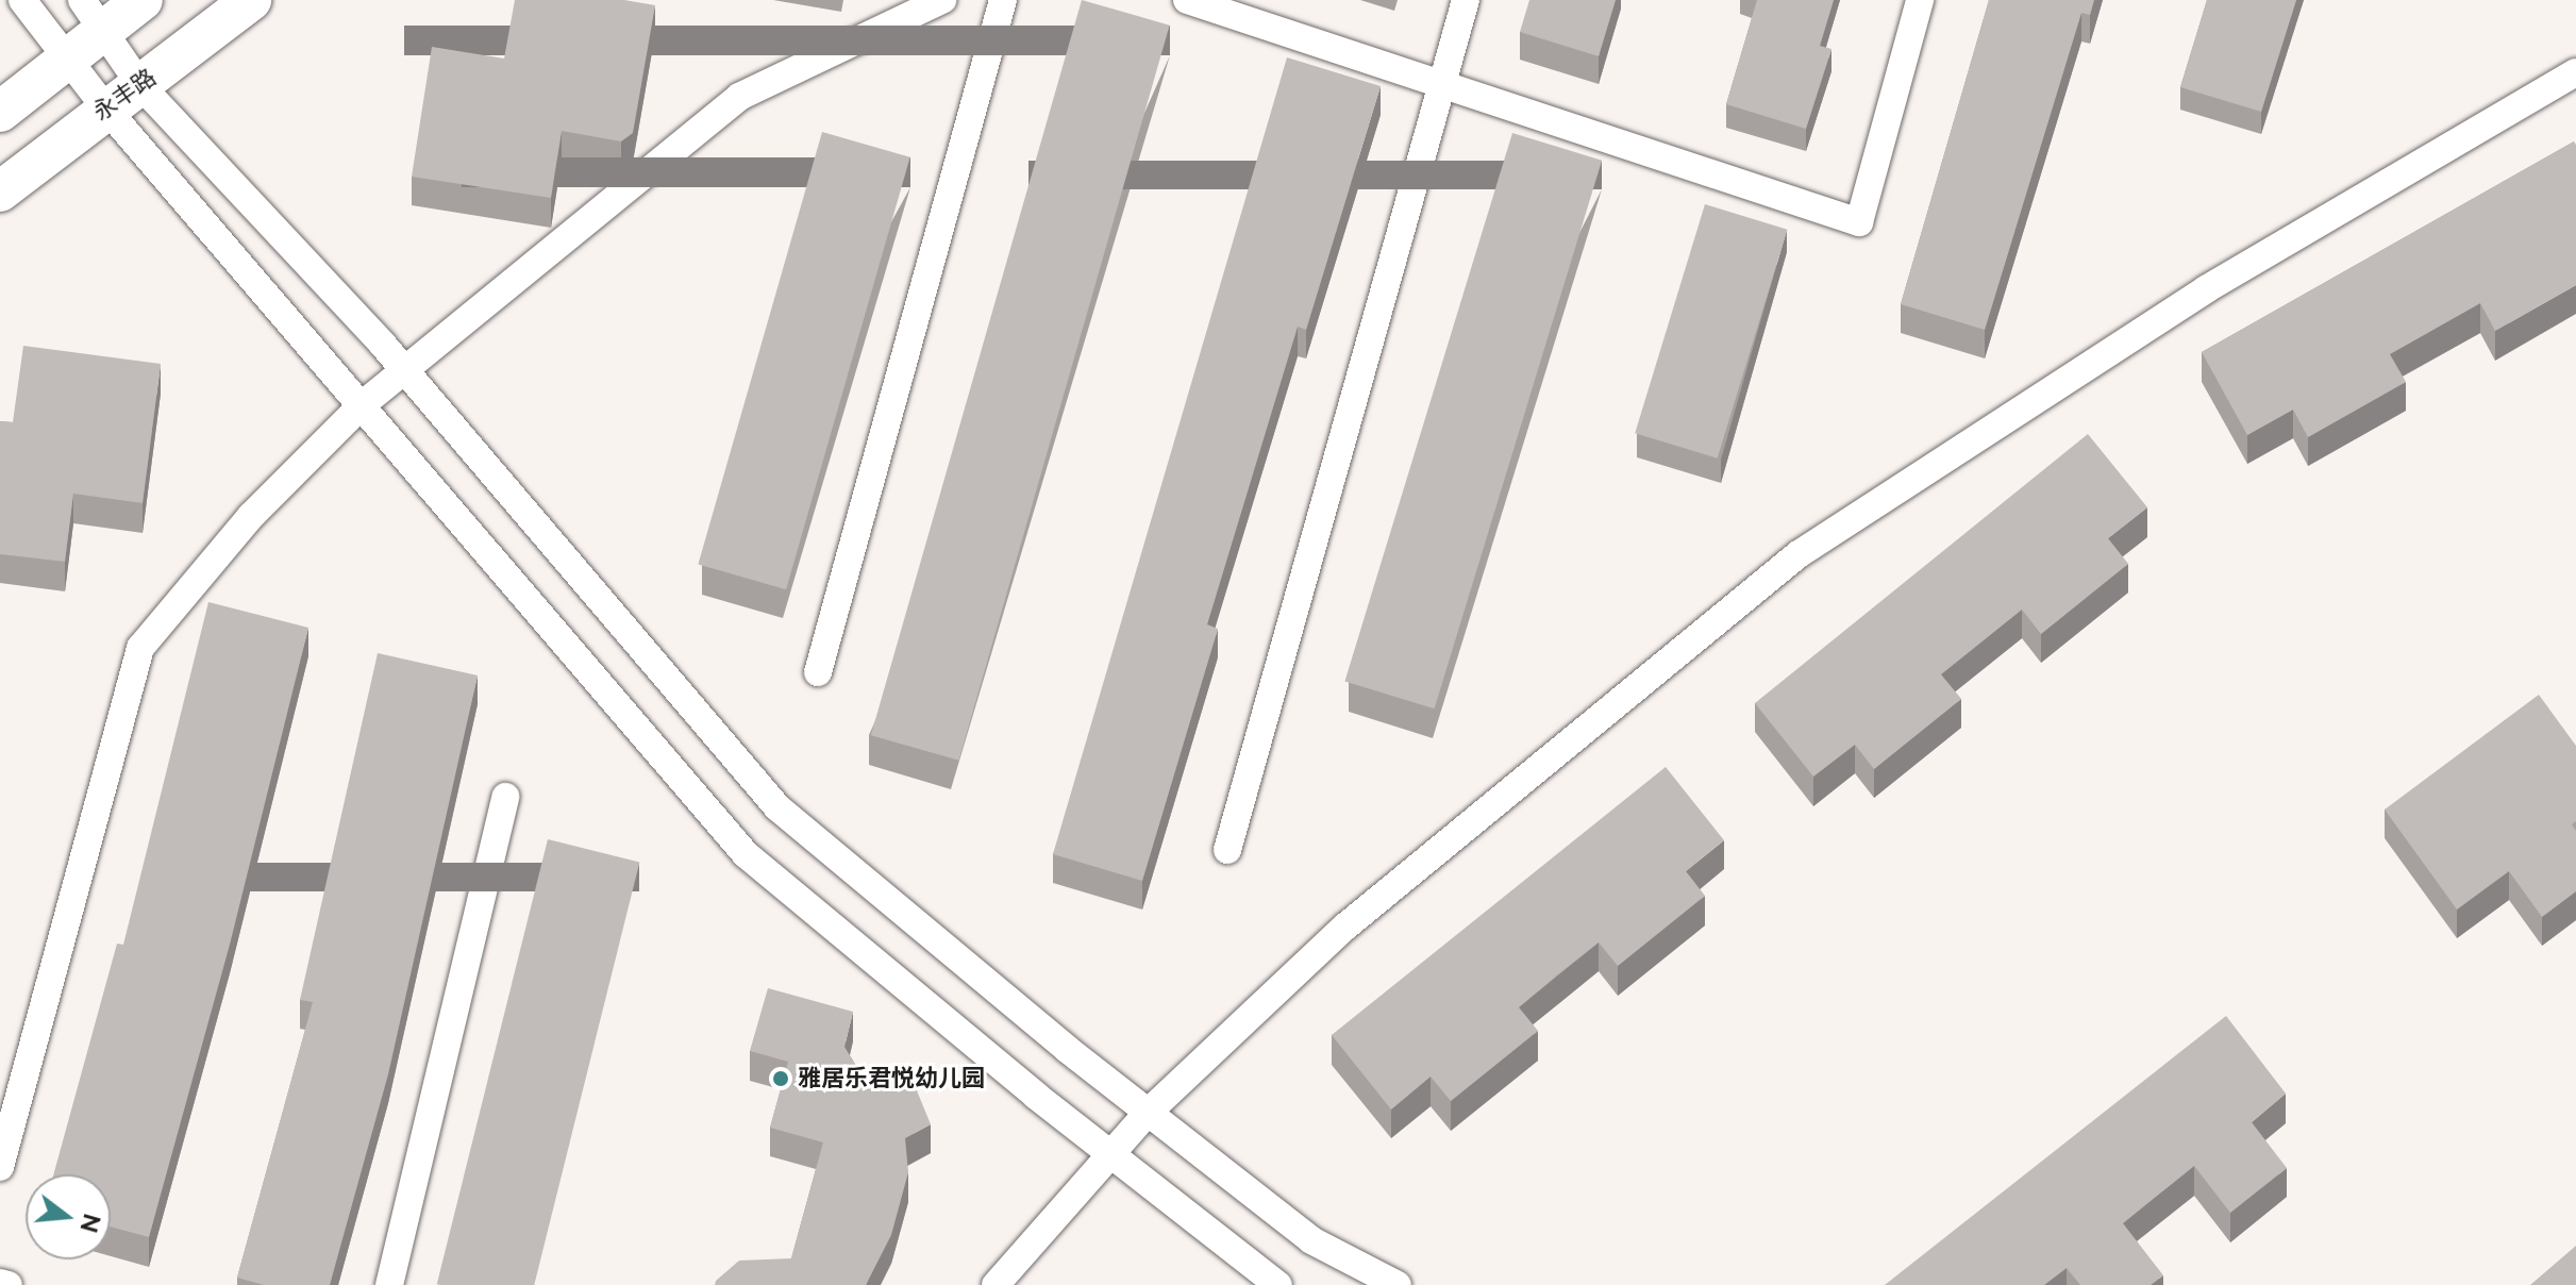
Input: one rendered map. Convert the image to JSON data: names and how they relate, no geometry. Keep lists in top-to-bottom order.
{
  "streets": {
    "street": ["永丰路"]
  },
  "places": ["雅居乐君悦幼儿园"],
  "north": "right"
}
